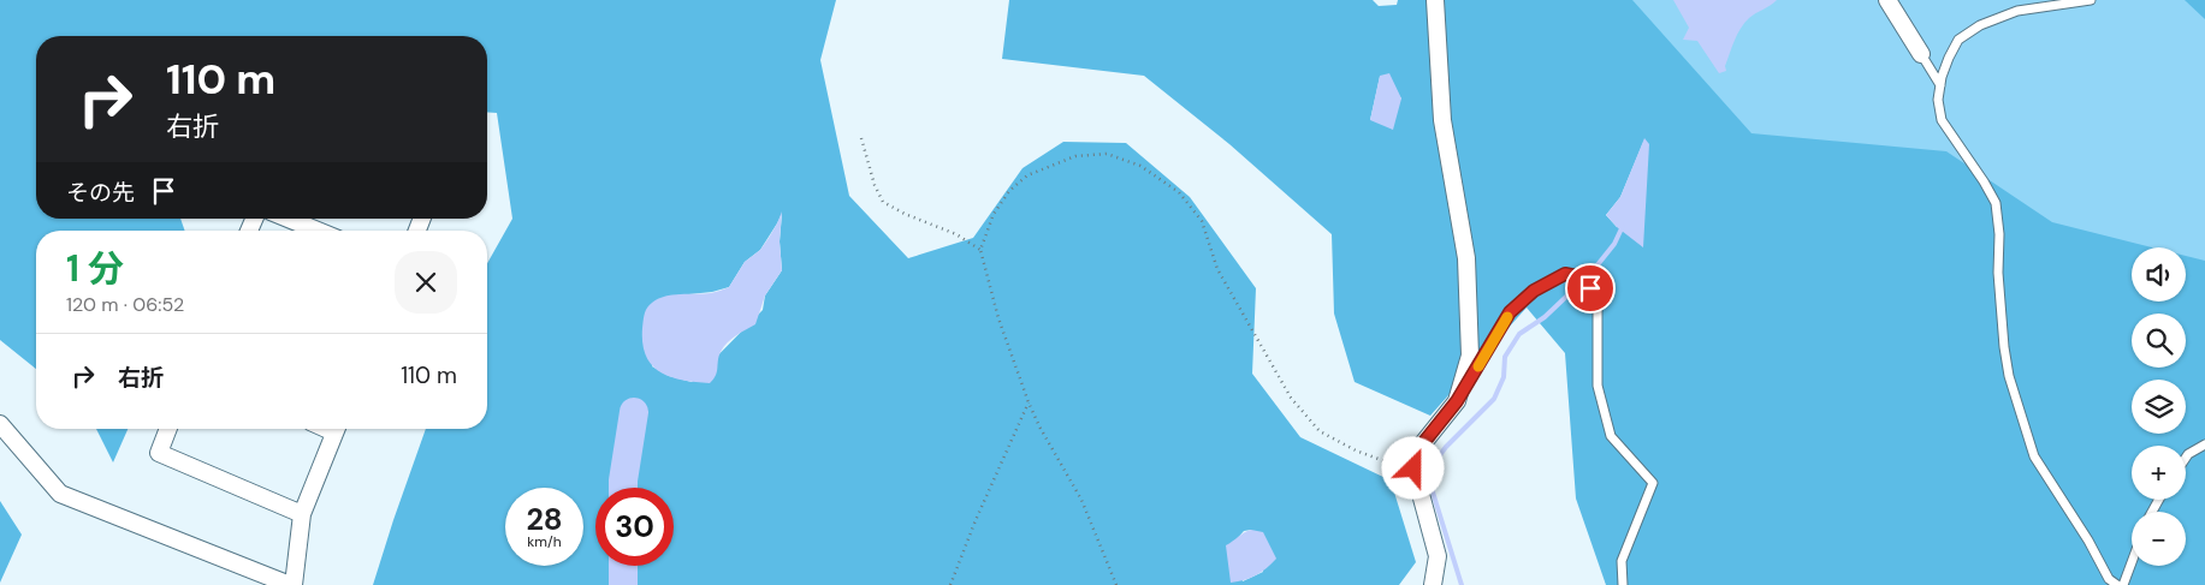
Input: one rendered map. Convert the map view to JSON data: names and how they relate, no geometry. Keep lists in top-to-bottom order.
{
  "page": {
    "turn": ["110 m", "右折"],
    "then": "その先",
    "heading": ["1 分", "120 m · 06:52"],
    "map_buttons": ["+", "−"],
    "list": [
      {
        "name": "右折",
        "value": "110 m"
      }
    ],
    "speed": "28 km/h",
    "limit": "30"
  }
}
